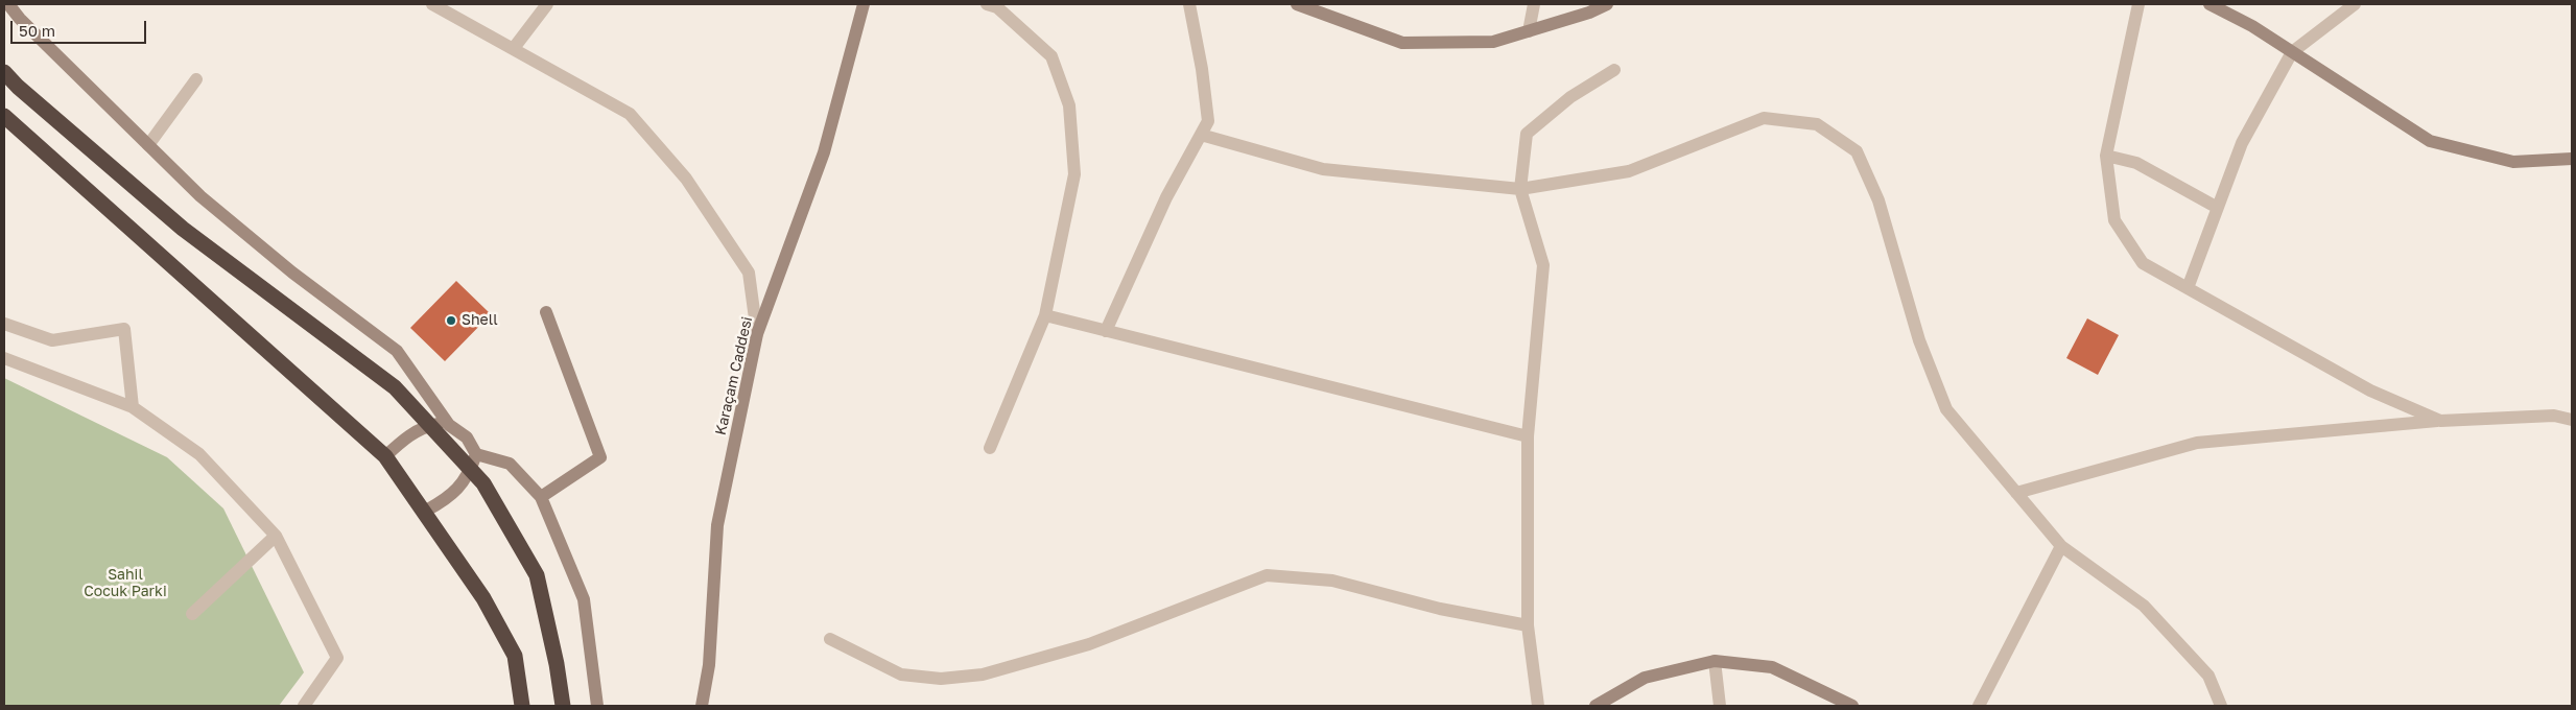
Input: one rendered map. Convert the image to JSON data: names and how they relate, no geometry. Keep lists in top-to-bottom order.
{
  "streets": {
    "street": ["Karaçam Caddesi"]
  },
  "parks": ["Sahil Cocuk Parki"],
  "places": ["Shell"],
  "scale_bar": "50 m"
}
